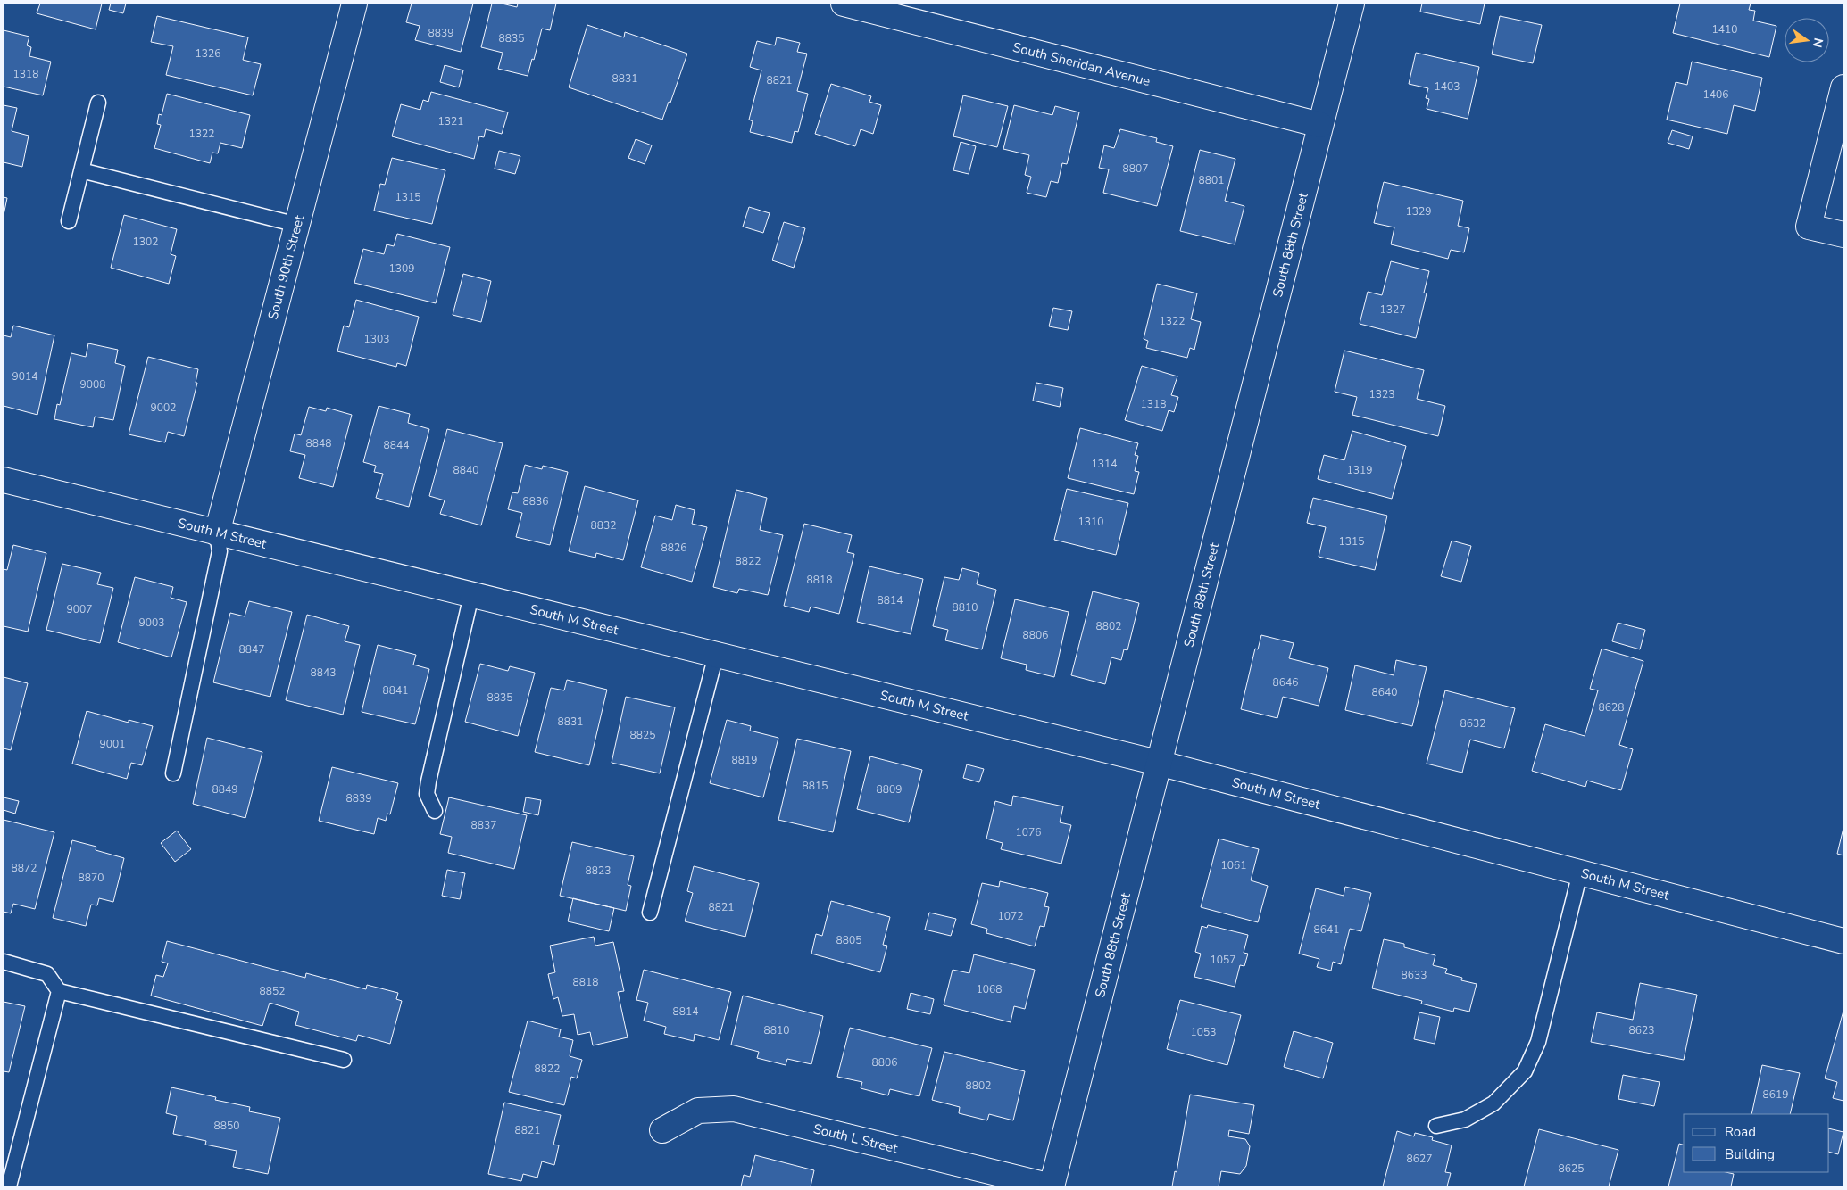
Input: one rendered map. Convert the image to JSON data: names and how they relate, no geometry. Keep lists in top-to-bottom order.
{
  "streets": {
    "street": [
      "South Sheridan Avenue",
      "South 88th Street",
      "South 90th Street",
      "South M Street",
      "South L Street"
    ]
  },
  "crossings": [
    ["South Sheridan Avenue", "South 88th Street"],
    ["South 88th Street", "South M Street"],
    ["South 88th Street", "South L Street"],
    ["South 90th Street", "South M Street"]
  ],
  "house_numbers": [
    "1410",
    "8839",
    "8835",
    "1326",
    "1318",
    "8831",
    "8821",
    "1403",
    "1406",
    "1321",
    "1322",
    "8807",
    "8801",
    "1315",
    "1329",
    "1302",
    "1309",
    "1327",
    "1322",
    "1303",
    "9014",
    "9008",
    "1323",
    "1318",
    "9002",
    "8848",
    "8844",
    "1314",
    "8840",
    "1319",
    "8836",
    "1310",
    "8832",
    "1315",
    "8826",
    "8822",
    "8818",
    "8814",
    "8810",
    "9007",
    "9003",
    "8802",
    "8806",
    "8847",
    "8843",
    "8646",
    "8841",
    "8640",
    "8835",
    "8628",
    "8831",
    "8632",
    "8825",
    "9001",
    "8819",
    "8815",
    "8849",
    "8809",
    "8839",
    "8837",
    "1076",
    "1061",
    "8872",
    "8823",
    "8870",
    "8821",
    "1072",
    "8641",
    "8805",
    "1057",
    "8633",
    "8818",
    "1068",
    "8852",
    "8814",
    "8810",
    "8623",
    "1053",
    "8806",
    "8822",
    "8802",
    "8619",
    "8850",
    "8821",
    "8627",
    "8625"
  ],
  "legend": ["Road", "Building"],
  "north": "right"
}
